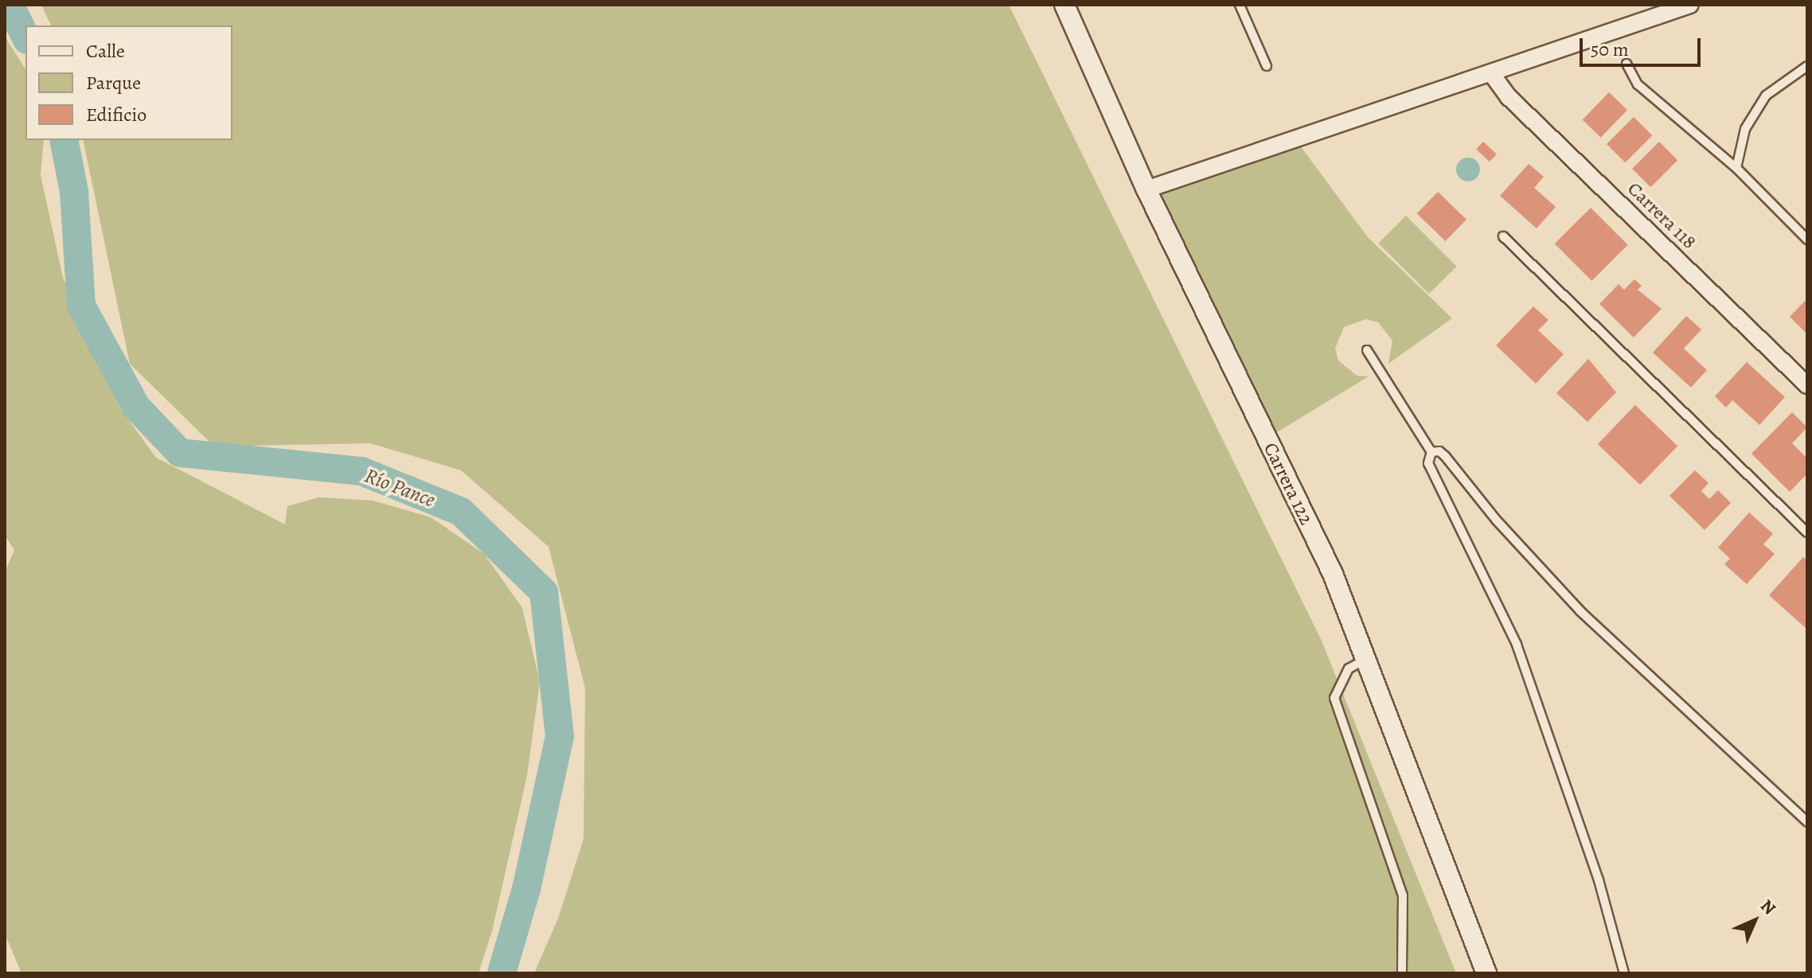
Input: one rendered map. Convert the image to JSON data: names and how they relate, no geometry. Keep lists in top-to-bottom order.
{
  "streets": {
    "street": ["Carrera 118", "Carrera 122"]
  },
  "water": ["Río Pance"],
  "legend": ["Calle", "Parque", "Edificio"],
  "scale_bar": "50 m",
  "north": "top right"
}
